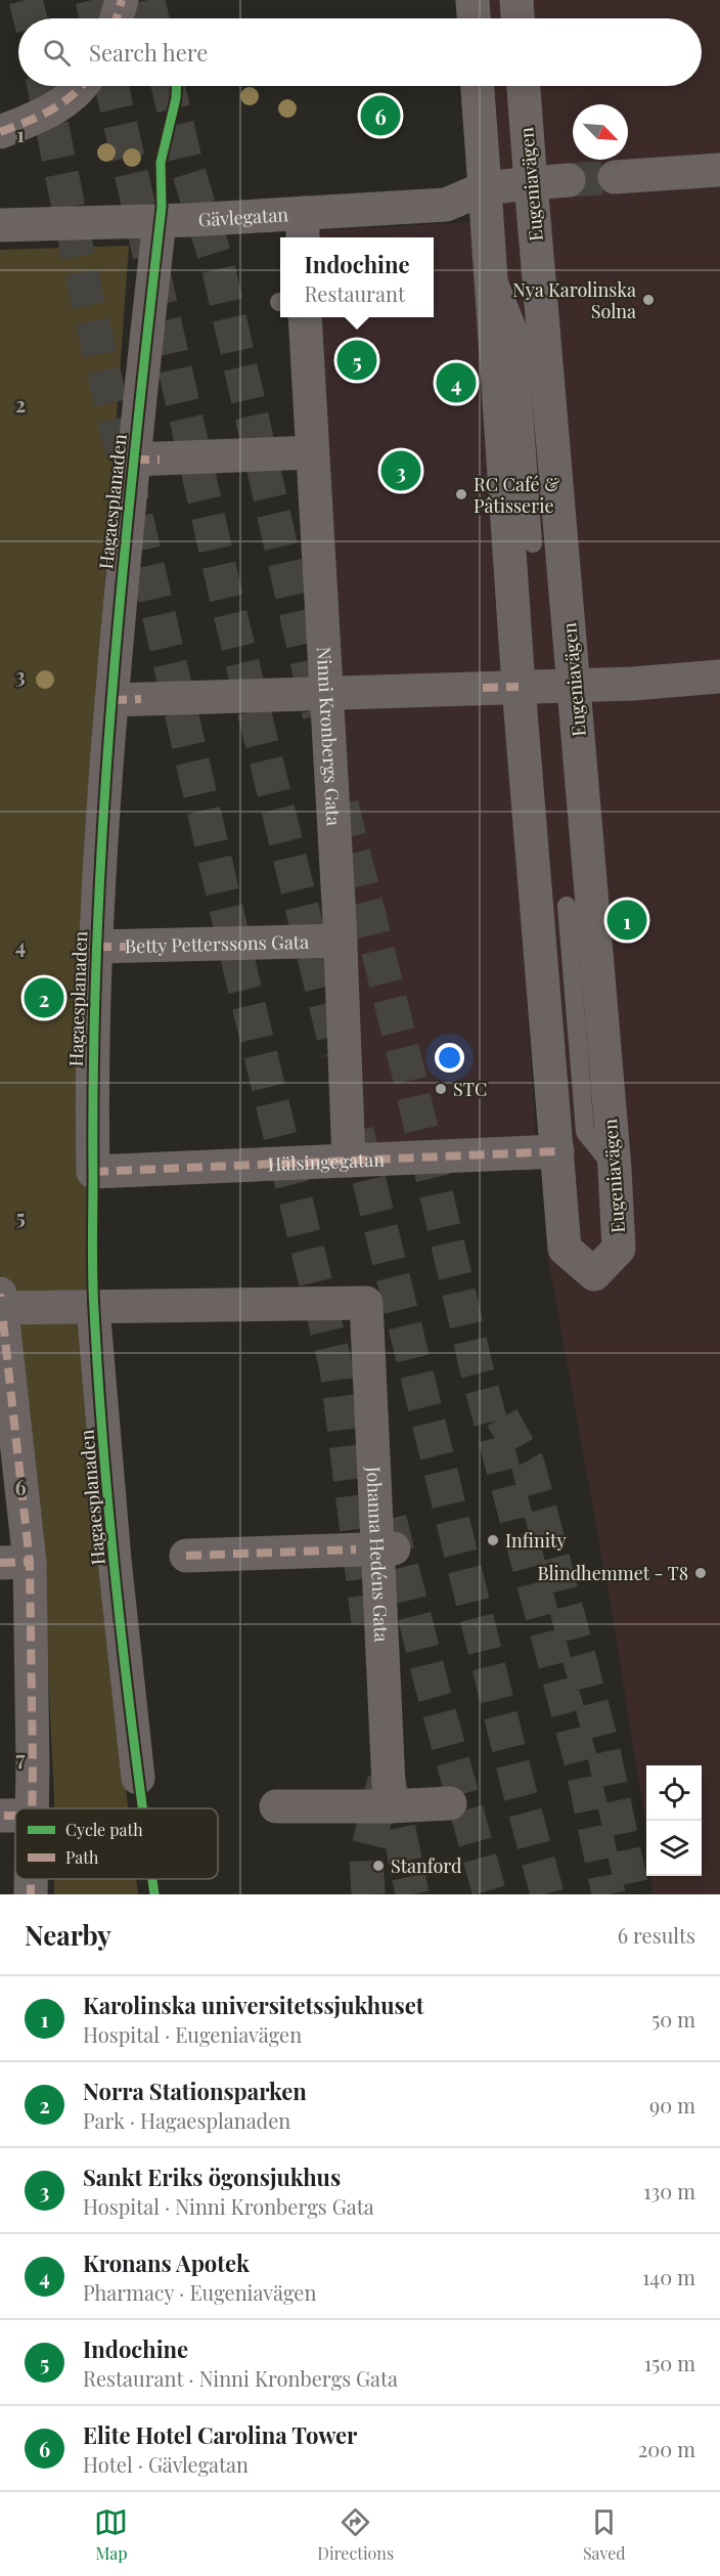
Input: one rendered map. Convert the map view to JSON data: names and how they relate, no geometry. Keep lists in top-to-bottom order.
{
  "streets": {
    "street": [
      "Eugeniavägen",
      "Gävlegatan",
      "Hagaesplanaden",
      "Ninni Kronbergs Gata",
      "Betty Petterssons Gata",
      "Hälsingegatan",
      "Johanna Hedéns Gata"
    ]
  },
  "crossings": [
    ["Eugeniavägen", "Gävlegatan"],
    ["Eugeniavägen", "Hälsingegatan"],
    ["Gävlegatan", "Hagaesplanaden"],
    ["Hagaesplanaden", "Betty Petterssons Gata"],
    ["Hagaesplanaden", "Hälsingegatan"],
    ["Hagaesplanaden", "Johanna Hedéns Gata"],
    ["Ninni Kronbergs Gata", "Betty Petterssons Gata"],
    ["Ninni Kronbergs Gata", "Hälsingegatan"]
  ],
  "places": [
    "Nya Karolinska Solna",
    "RC Café & Pâtisserie",
    "STC",
    "Infinity",
    "Blindhemmet - T8",
    "Stanford"
  ],
  "legend": ["Cycle path", "Path"],
  "north": "bottom right",
  "page": {
    "search": "Search here",
    "pins": [
      "6",
      "5",
      "4",
      "3",
      "1",
      "2"
    ],
    "popup": ["Indochine", "Restaurant"],
    "heading": ["Nearby", "6 results"],
    "list": [
      {
        "mark": "1",
        "name": "Karolinska universitetssjukhuset",
        "note": "Hospital · Eugeniavägen",
        "value": "50 m"
      },
      {
        "mark": "2",
        "name": "Norra Stationsparken",
        "note": "Park · Hagaesplanaden",
        "value": "90 m"
      },
      {
        "mark": "3",
        "name": "Sankt Eriks ögonsjukhus",
        "note": "Hospital · Ninni Kronbergs Gata",
        "value": "130 m"
      },
      {
        "mark": "4",
        "name": "Kronans Apotek",
        "note": "Pharmacy · Eugeniavägen",
        "value": "140 m"
      },
      {
        "mark": "5",
        "name": "Indochine",
        "note": "Restaurant · Ninni Kronbergs Gata",
        "value": "150 m"
      },
      {
        "mark": "6",
        "name": "Elite Hotel Carolina Tower",
        "note": "Hotel · Gävlegatan",
        "value": "200 m"
      }
    ],
    "nav": ["Map", "Directions", "Saved"]
  },
  "grid": {
    "rows": [
      "1",
      "2",
      "3",
      "4",
      "5",
      "6",
      "7"
    ]
  }
}
